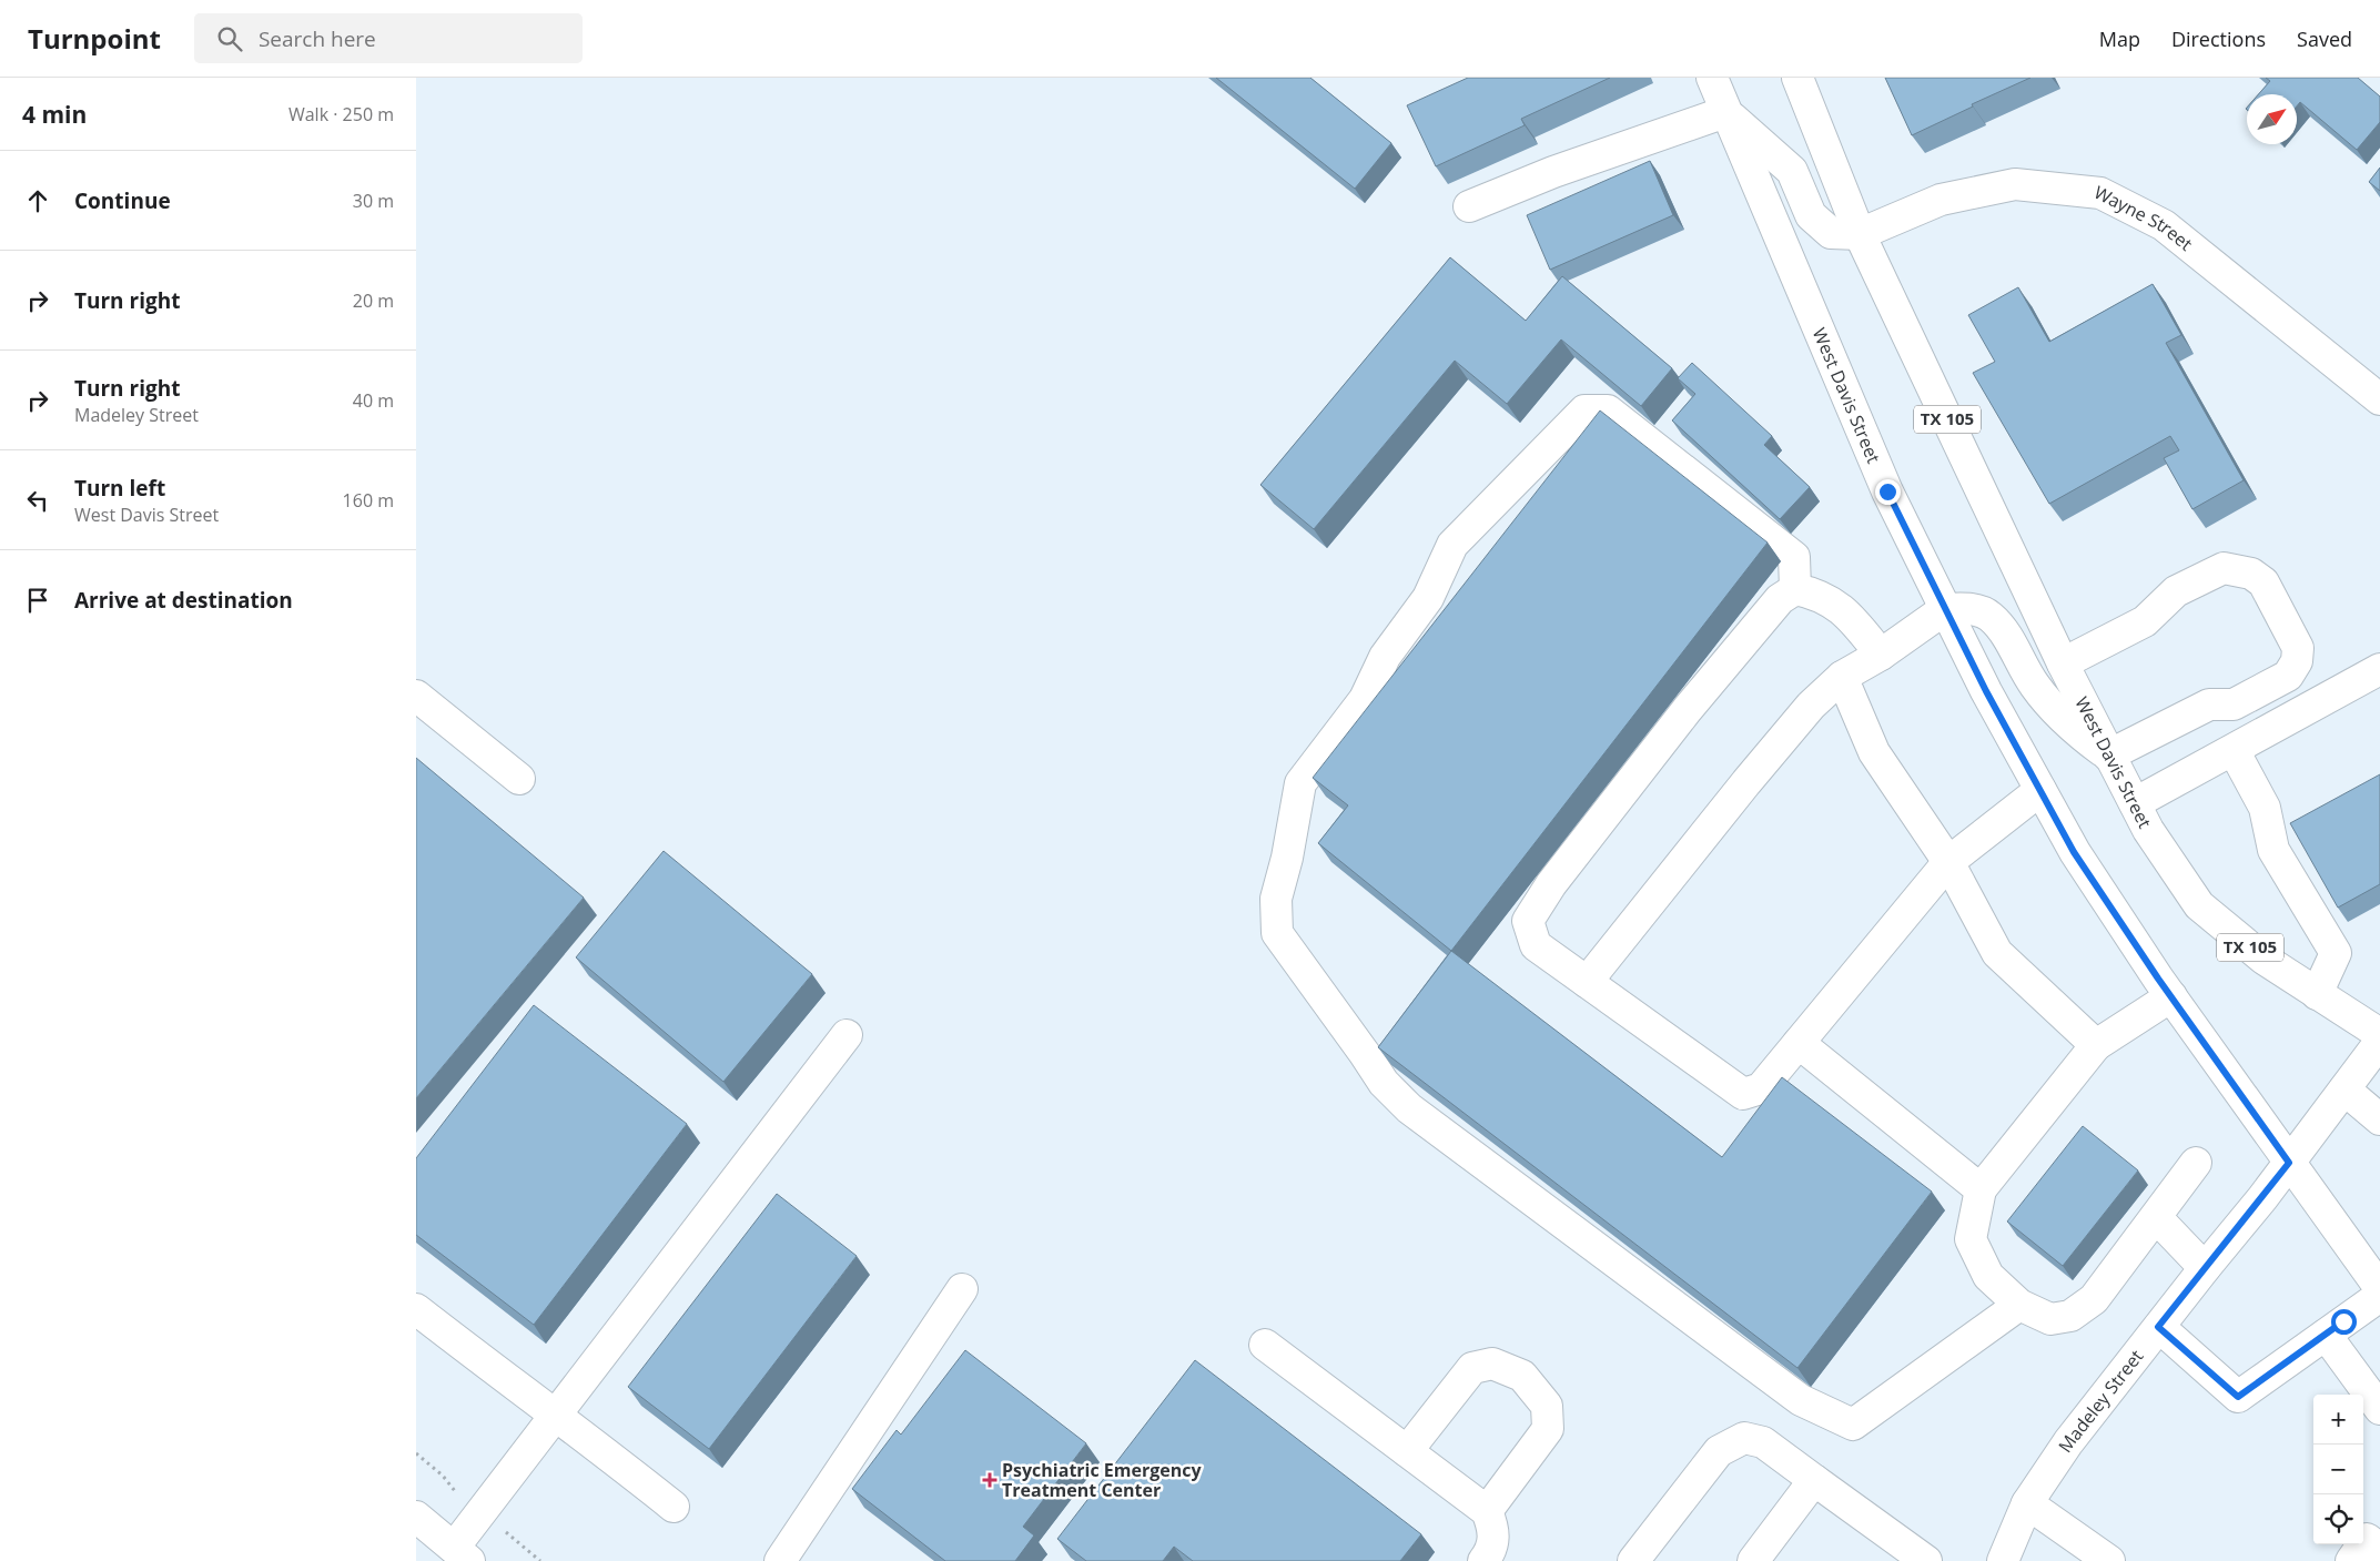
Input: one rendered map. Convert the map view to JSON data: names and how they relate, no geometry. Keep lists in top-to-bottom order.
{
  "streets": {
    "main road": [
      "Wayne Street",
      "West Davis Street",
      "TX 105",
      "Madeley Street"
    ]
  },
  "crossings": [
    ["Wayne Street", "West Davis Street"],
    ["West Davis Street", "Madeley Street"]
  ],
  "places": {
    "health": ["Psychiatric Emergency Treatment Center"]
  },
  "north": "top right",
  "page": {
    "header": "Turnpoint",
    "search": "Search here",
    "nav": ["Map", "Directions", "Saved"],
    "heading": ["4 min", "Walk · 250 m"],
    "list": [
      ["Continue", "30 m"],
      ["Turn right", "20 m"],
      ["Turn right", "Madeley Street", "40 m"],
      ["Turn left", "West Davis Street", "160 m"],
      "Arrive at destination"
    ],
    "map_buttons": ["+", "−"]
  }
}
